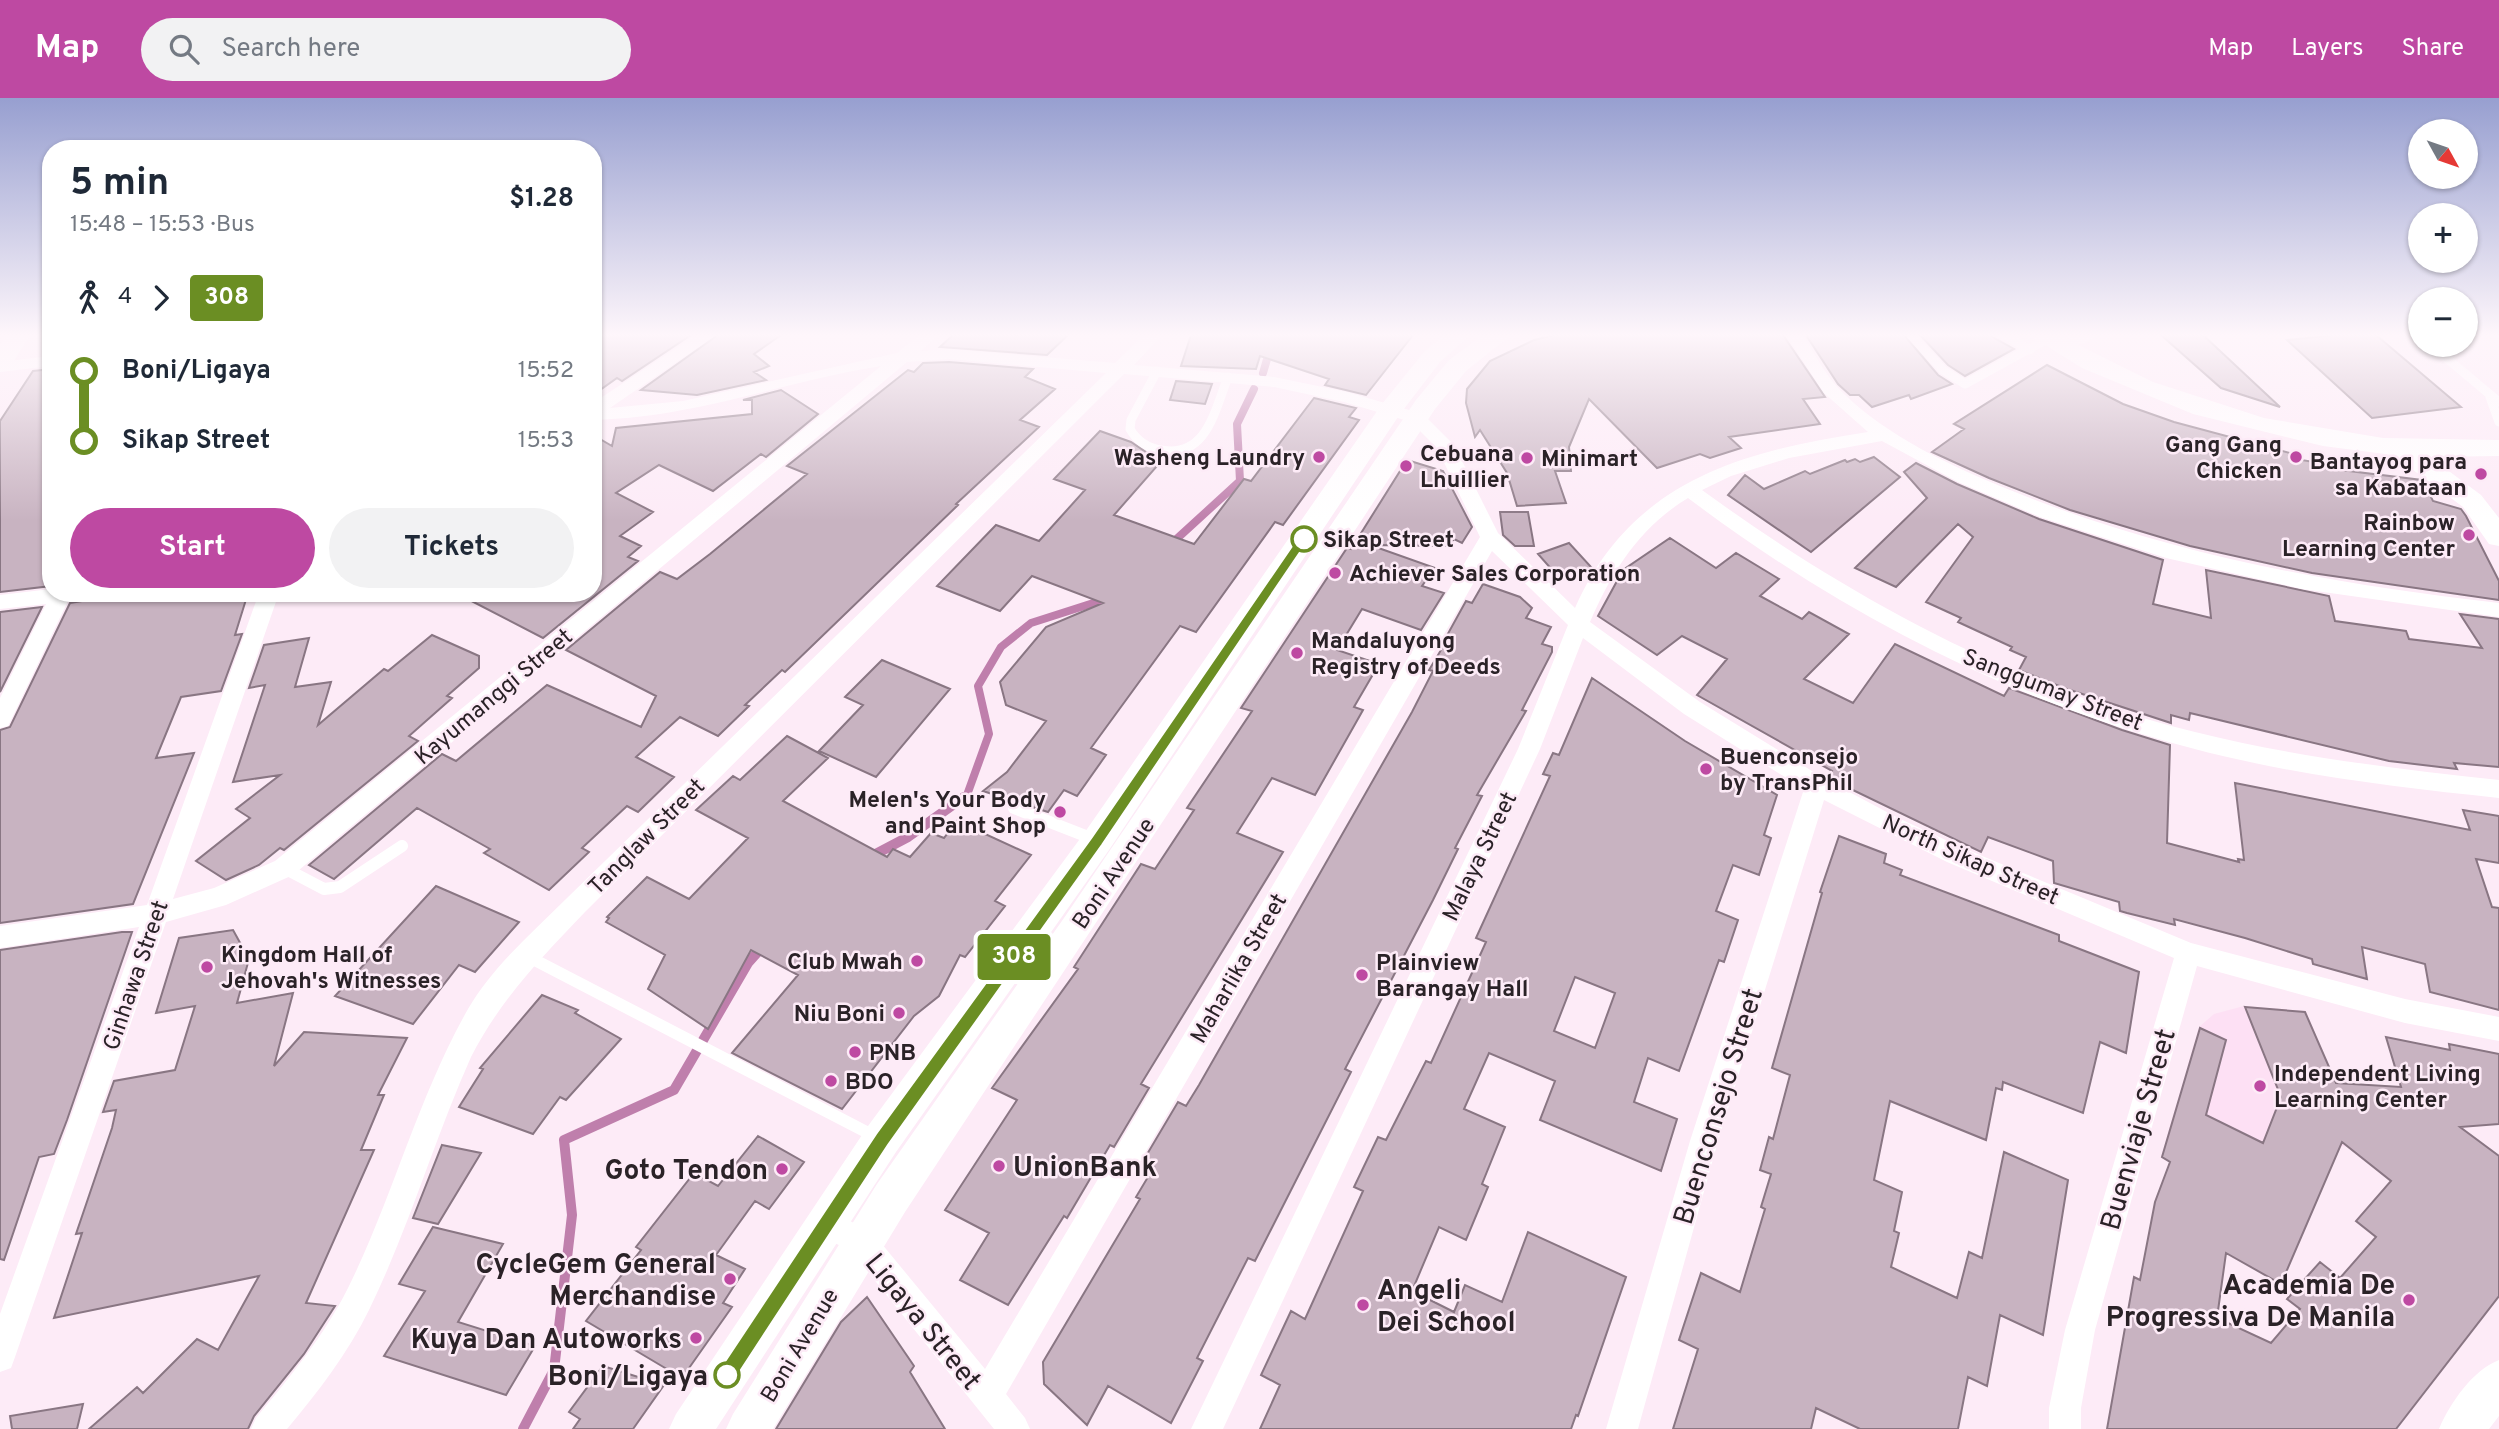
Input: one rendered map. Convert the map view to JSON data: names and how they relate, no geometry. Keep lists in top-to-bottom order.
{
  "streets": {
    "main road": ["Boni Avenue"],
    "street": [
      "Sanggumay Street",
      "Kayumanggi Street",
      "Tanglaw Street",
      "Malaya Street",
      "North Sikap Street",
      "Maharlika Street",
      "Ginhawa Street",
      "Buenconsejo Street",
      "Buenviaje Street",
      "Ligaya Street"
    ]
  },
  "crossings": [
    ["Sanggumay Street", "Malaya Street"],
    ["Kayumanggi Street", "Ginhawa Street"],
    ["Malaya Street", "North Sikap Street"],
    ["North Sikap Street", "Boni Avenue"],
    ["North Sikap Street", "Maharlika Street"],
    ["North Sikap Street", "Buenconsejo Street"],
    ["North Sikap Street", "Buenviaje Street"],
    ["Boni Avenue", "Ligaya Street"],
    ["Maharlika Street", "Ligaya Street"]
  ],
  "places": [
    "Washeng Laundry",
    "Gang Gang Chicken",
    "Minimart",
    "Cebuana Lhuillier",
    "Bantayog para sa Kabataan",
    "Rainbow Learning Center",
    "Sikap Street",
    "Achiever Sales Corporation",
    "Mandaluyong Registry of Deeds",
    "Buenconsejo by TransPhil",
    "Melen's Your Body and Paint Shop",
    "Club Mwah",
    "Kingdom Hall of Jehovah's Witnesses",
    "Plainview Barangay Hall",
    "Niu Boni",
    "PNB",
    "BDO",
    "Independent Living Learning Center",
    "UnionBank",
    "Goto Tendon",
    "CycleGem General Merchandise",
    "Academia De Progressiva De Manila",
    "Angeli Dei School",
    "Kuya Dan Autoworks",
    "Boni/Ligaya"
  ],
  "lines": ["bus line 308"],
  "north": "bottom right",
  "page": {
    "header": "Map",
    "search": "Search here",
    "nav": ["Map", "Layers", "Share"],
    "on_map": "308",
    "map_buttons": ["+", "−"],
    "heading": ["5 min", "15:48 – 15:53 · Bus", "$1.28"],
    "legs": ["4", "308"],
    "list": [
      {
        "name": "Boni/Ligaya",
        "value": "15:52"
      },
      {
        "name": "Sikap Street",
        "value": "15:53"
      }
    ],
    "buttons": ["Start", "Tickets"]
  }
}
